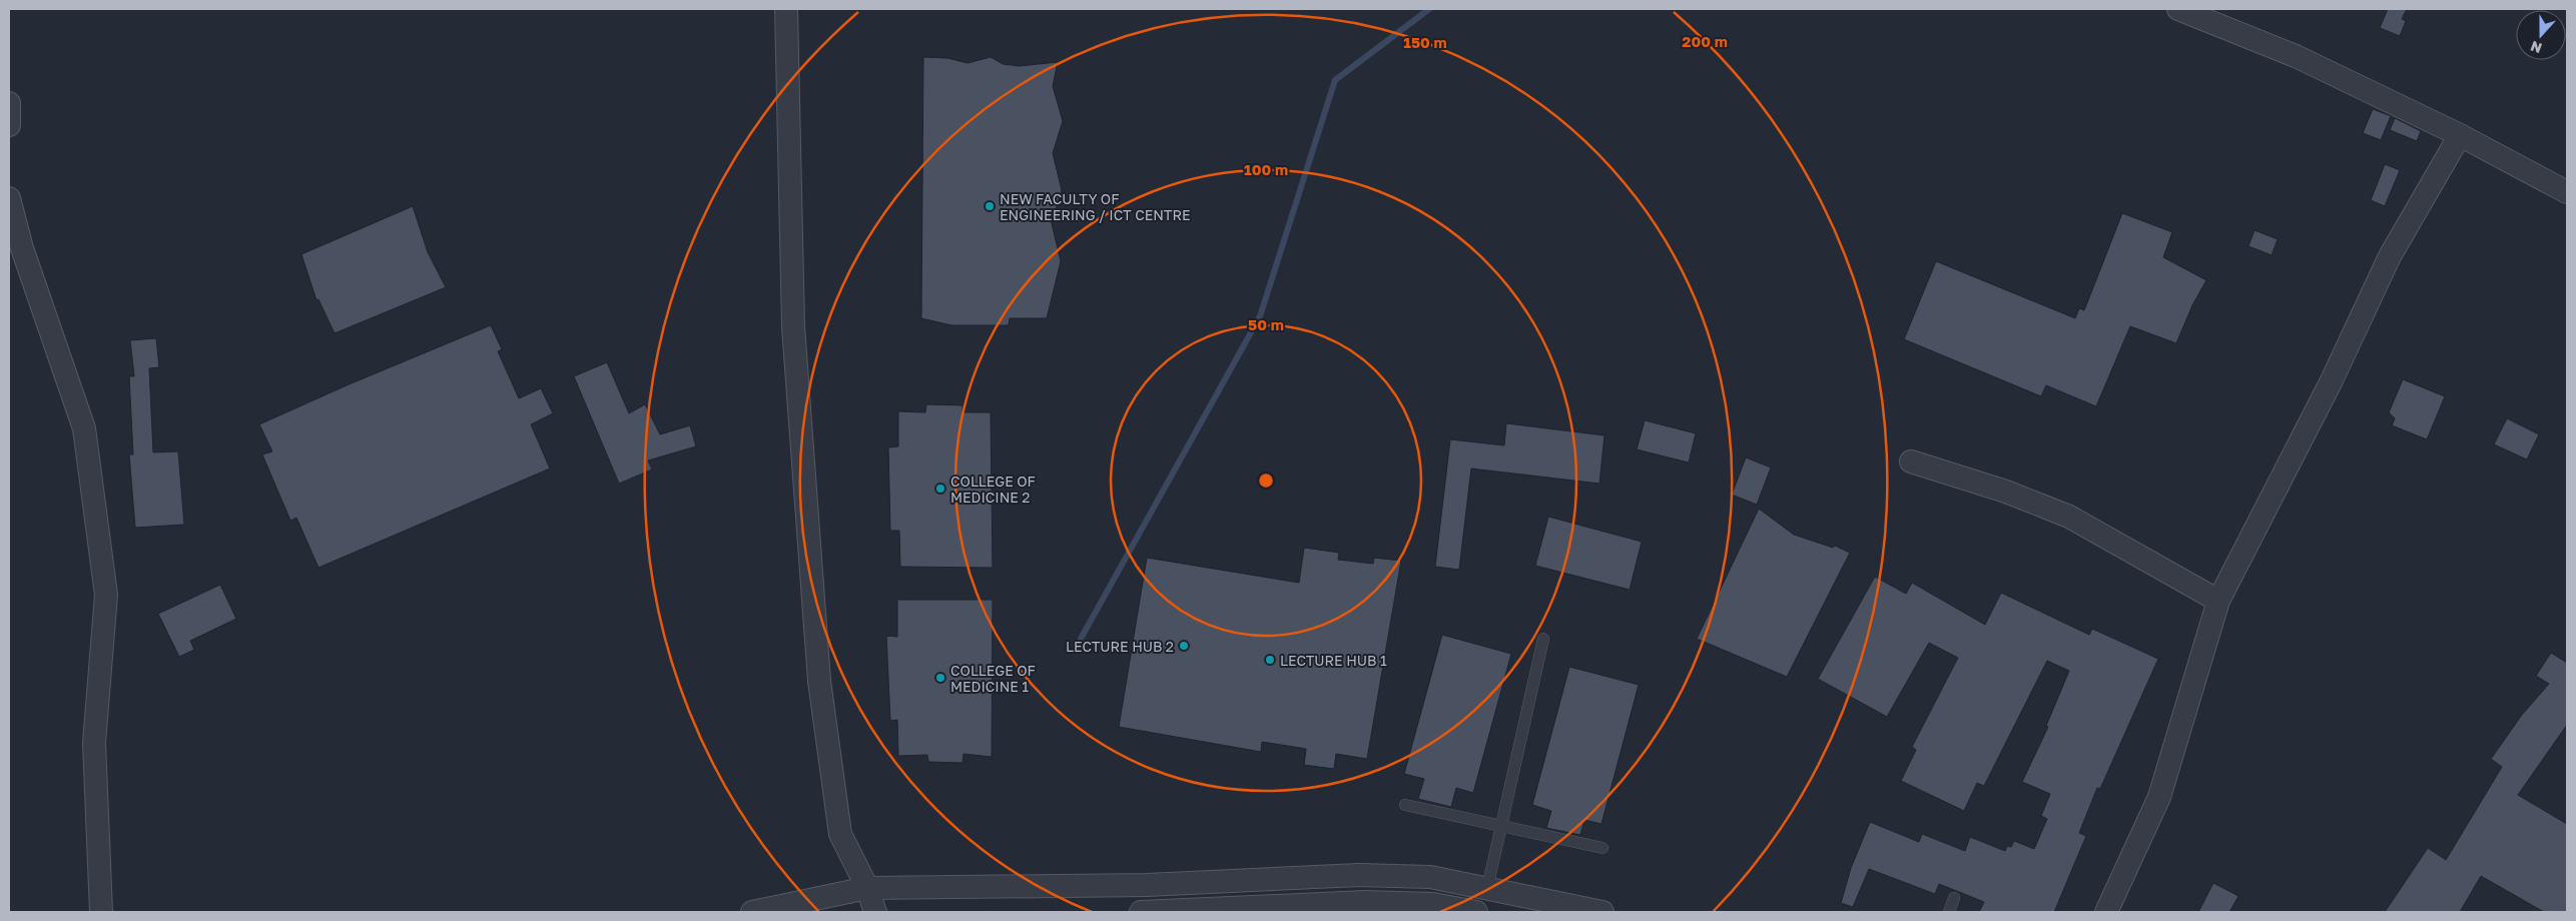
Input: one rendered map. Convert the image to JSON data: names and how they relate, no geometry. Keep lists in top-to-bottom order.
{
  "places": [
    "NEW FACULTY OF ENGINEERING / ICT CENTRE",
    "COLLEGE OF MEDICINE 2",
    "LECTURE HUB 2",
    "LECTURE HUB 1",
    "COLLEGE OF MEDICINE 1"
  ],
  "north": "bottom",
  "rings": [
    "200 m",
    "150 m",
    "100 m",
    "50 m"
  ]
}
